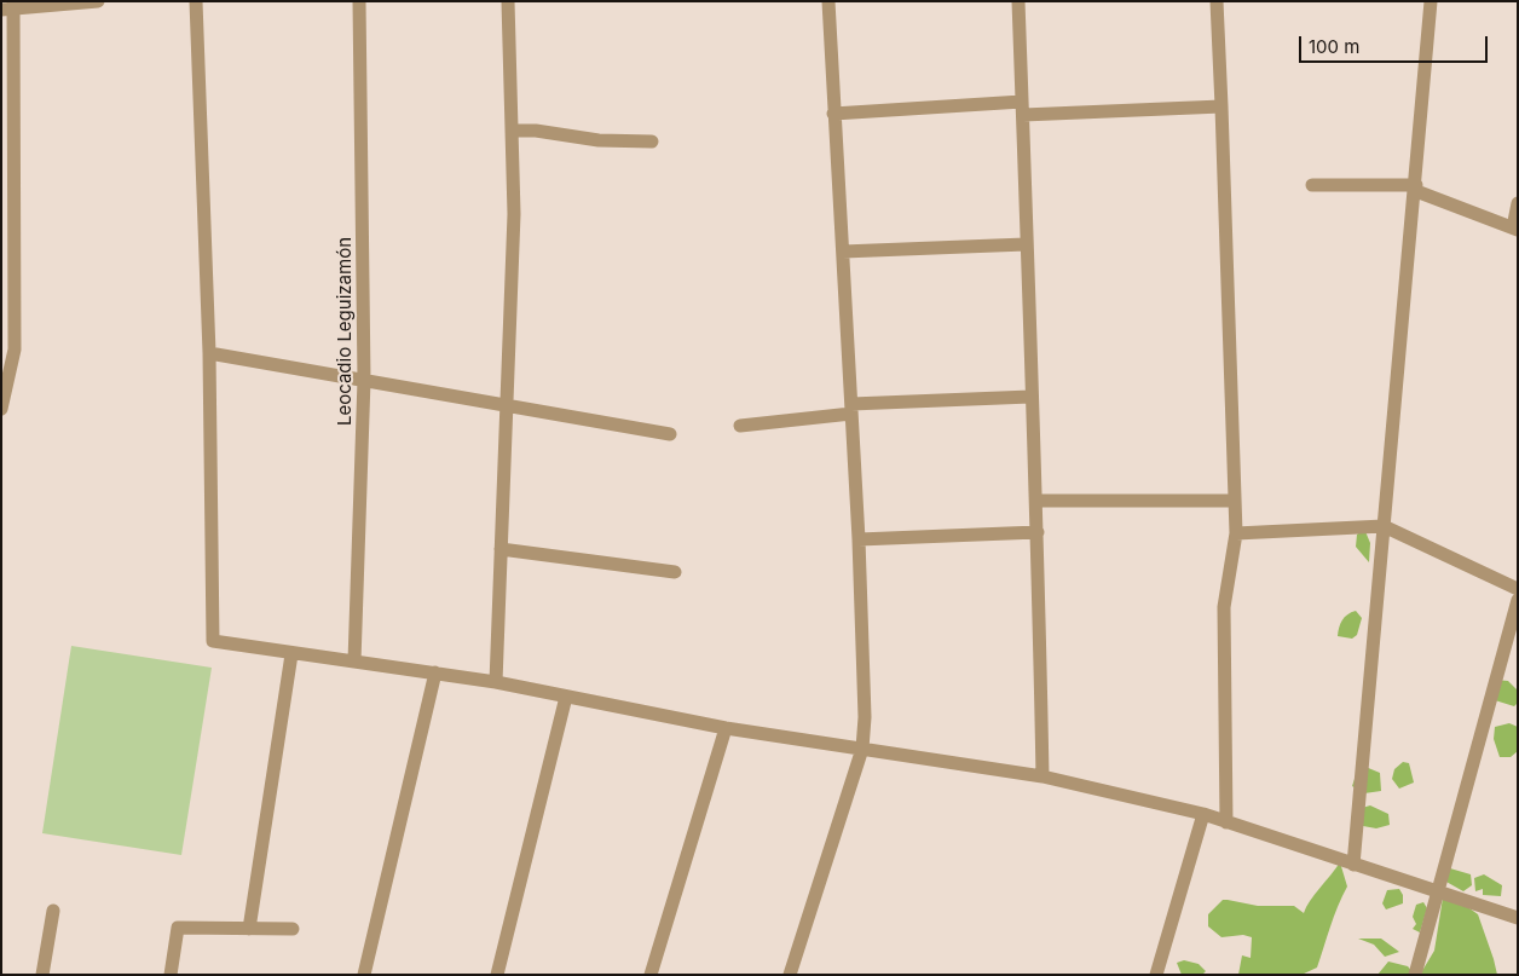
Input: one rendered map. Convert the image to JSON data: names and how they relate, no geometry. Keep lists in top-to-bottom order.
{
  "streets": {
    "street": ["Leocadio Leguizamón"]
  },
  "scale_bar": "100 m"
}
